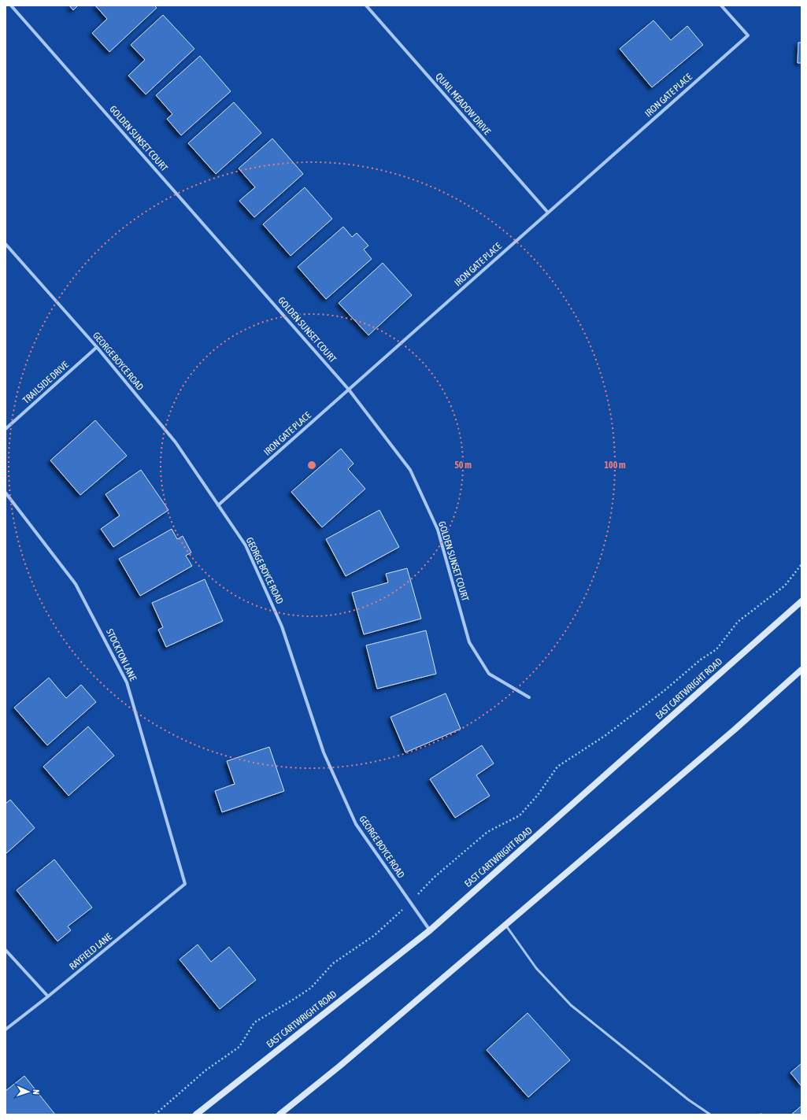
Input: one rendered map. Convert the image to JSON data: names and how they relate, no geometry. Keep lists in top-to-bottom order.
{
  "streets": {
    "main road": ["EAST CARTWRIGHT ROAD"],
    "street": [
      "IRON GATE PLACE",
      "QUAIL MEADOW DRIVE",
      "GOLDEN SUNSET COURT",
      "GEORGE BOYCE ROAD",
      "TRAILSIDE DRIVE",
      "STOCKTON LANE",
      "RAYFIELD LANE"
    ]
  },
  "crossings": [
    ["IRON GATE PLACE", "QUAIL MEADOW DRIVE"],
    ["IRON GATE PLACE", "GOLDEN SUNSET COURT"],
    ["IRON GATE PLACE", "GEORGE BOYCE ROAD"],
    ["GEORGE BOYCE ROAD", "TRAILSIDE DRIVE"],
    ["GEORGE BOYCE ROAD", "EAST CARTWRIGHT ROAD"],
    ["STOCKTON LANE", "RAYFIELD LANE"]
  ],
  "north": "right",
  "rings": ["50 m", "100 m"]
}
